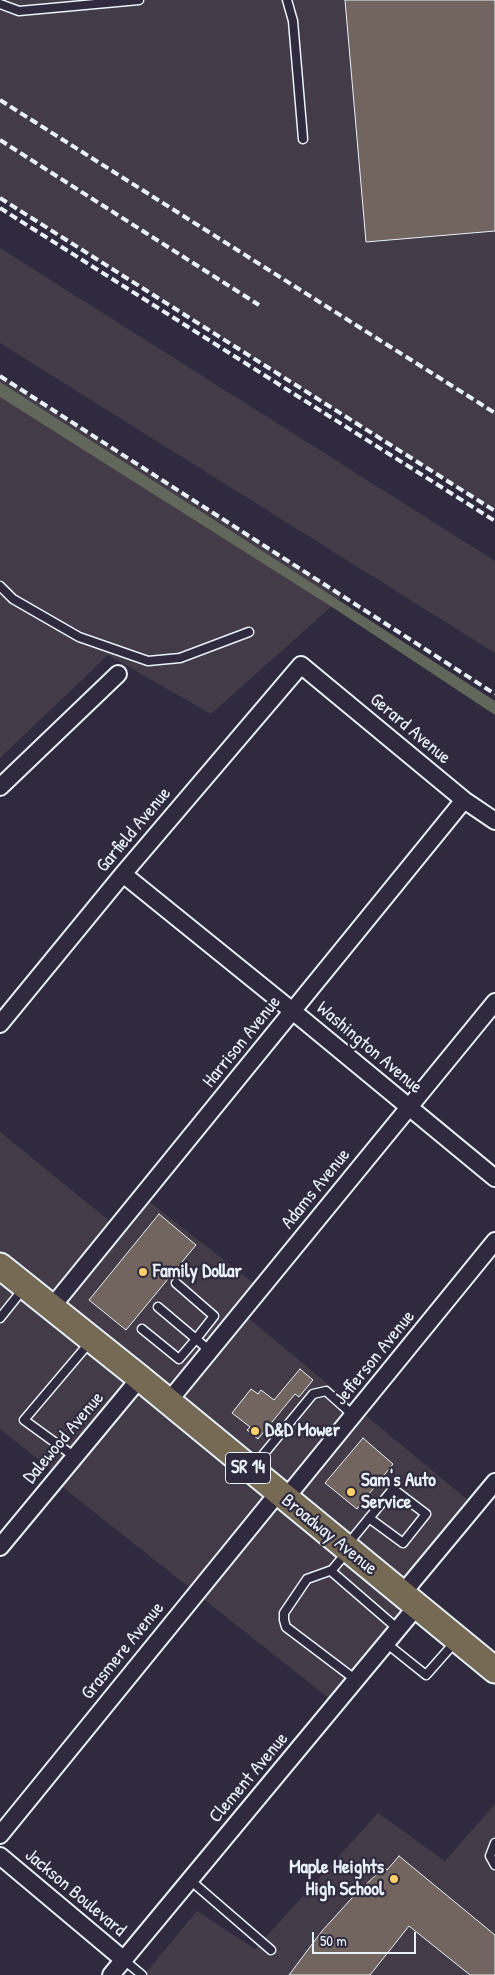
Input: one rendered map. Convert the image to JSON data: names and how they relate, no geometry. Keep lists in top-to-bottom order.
{
  "streets": {
    "main road": ["SR 14", "Broadway Avenue"],
    "street": [
      "Gerard Avenue",
      "Garfield Avenue",
      "Harrison Avenue",
      "Washington Avenue",
      "Adams Avenue",
      "Jefferson Avenue",
      "Dalewood Avenue",
      "Grasmere Avenue",
      "Clement Avenue",
      "Jackson Boulevard"
    ]
  },
  "crossings": [
    ["Gerard Avenue", "Garfield Avenue"],
    ["Gerard Avenue", "Harrison Avenue"],
    ["Garfield Avenue", "Washington Avenue"],
    ["Harrison Avenue", "Washington Avenue"],
    ["Harrison Avenue", "Broadway Avenue"],
    ["Washington Avenue", "Adams Avenue"],
    ["Adams Avenue", "Broadway Avenue"],
    ["Jefferson Avenue", "Broadway Avenue"],
    ["Jefferson Avenue", "Grasmere Avenue"],
    ["Dalewood Avenue", "Broadway Avenue"],
    ["Broadway Avenue", "Grasmere Avenue"],
    ["Broadway Avenue", "Clement Avenue"],
    ["Clement Avenue", "Jackson Boulevard"]
  ],
  "places": [
    "Family Dollar",
    "D&D Mower",
    "Sam's Auto Service",
    "Maple Heights High School"
  ],
  "scale_bar": "50 m"
}
